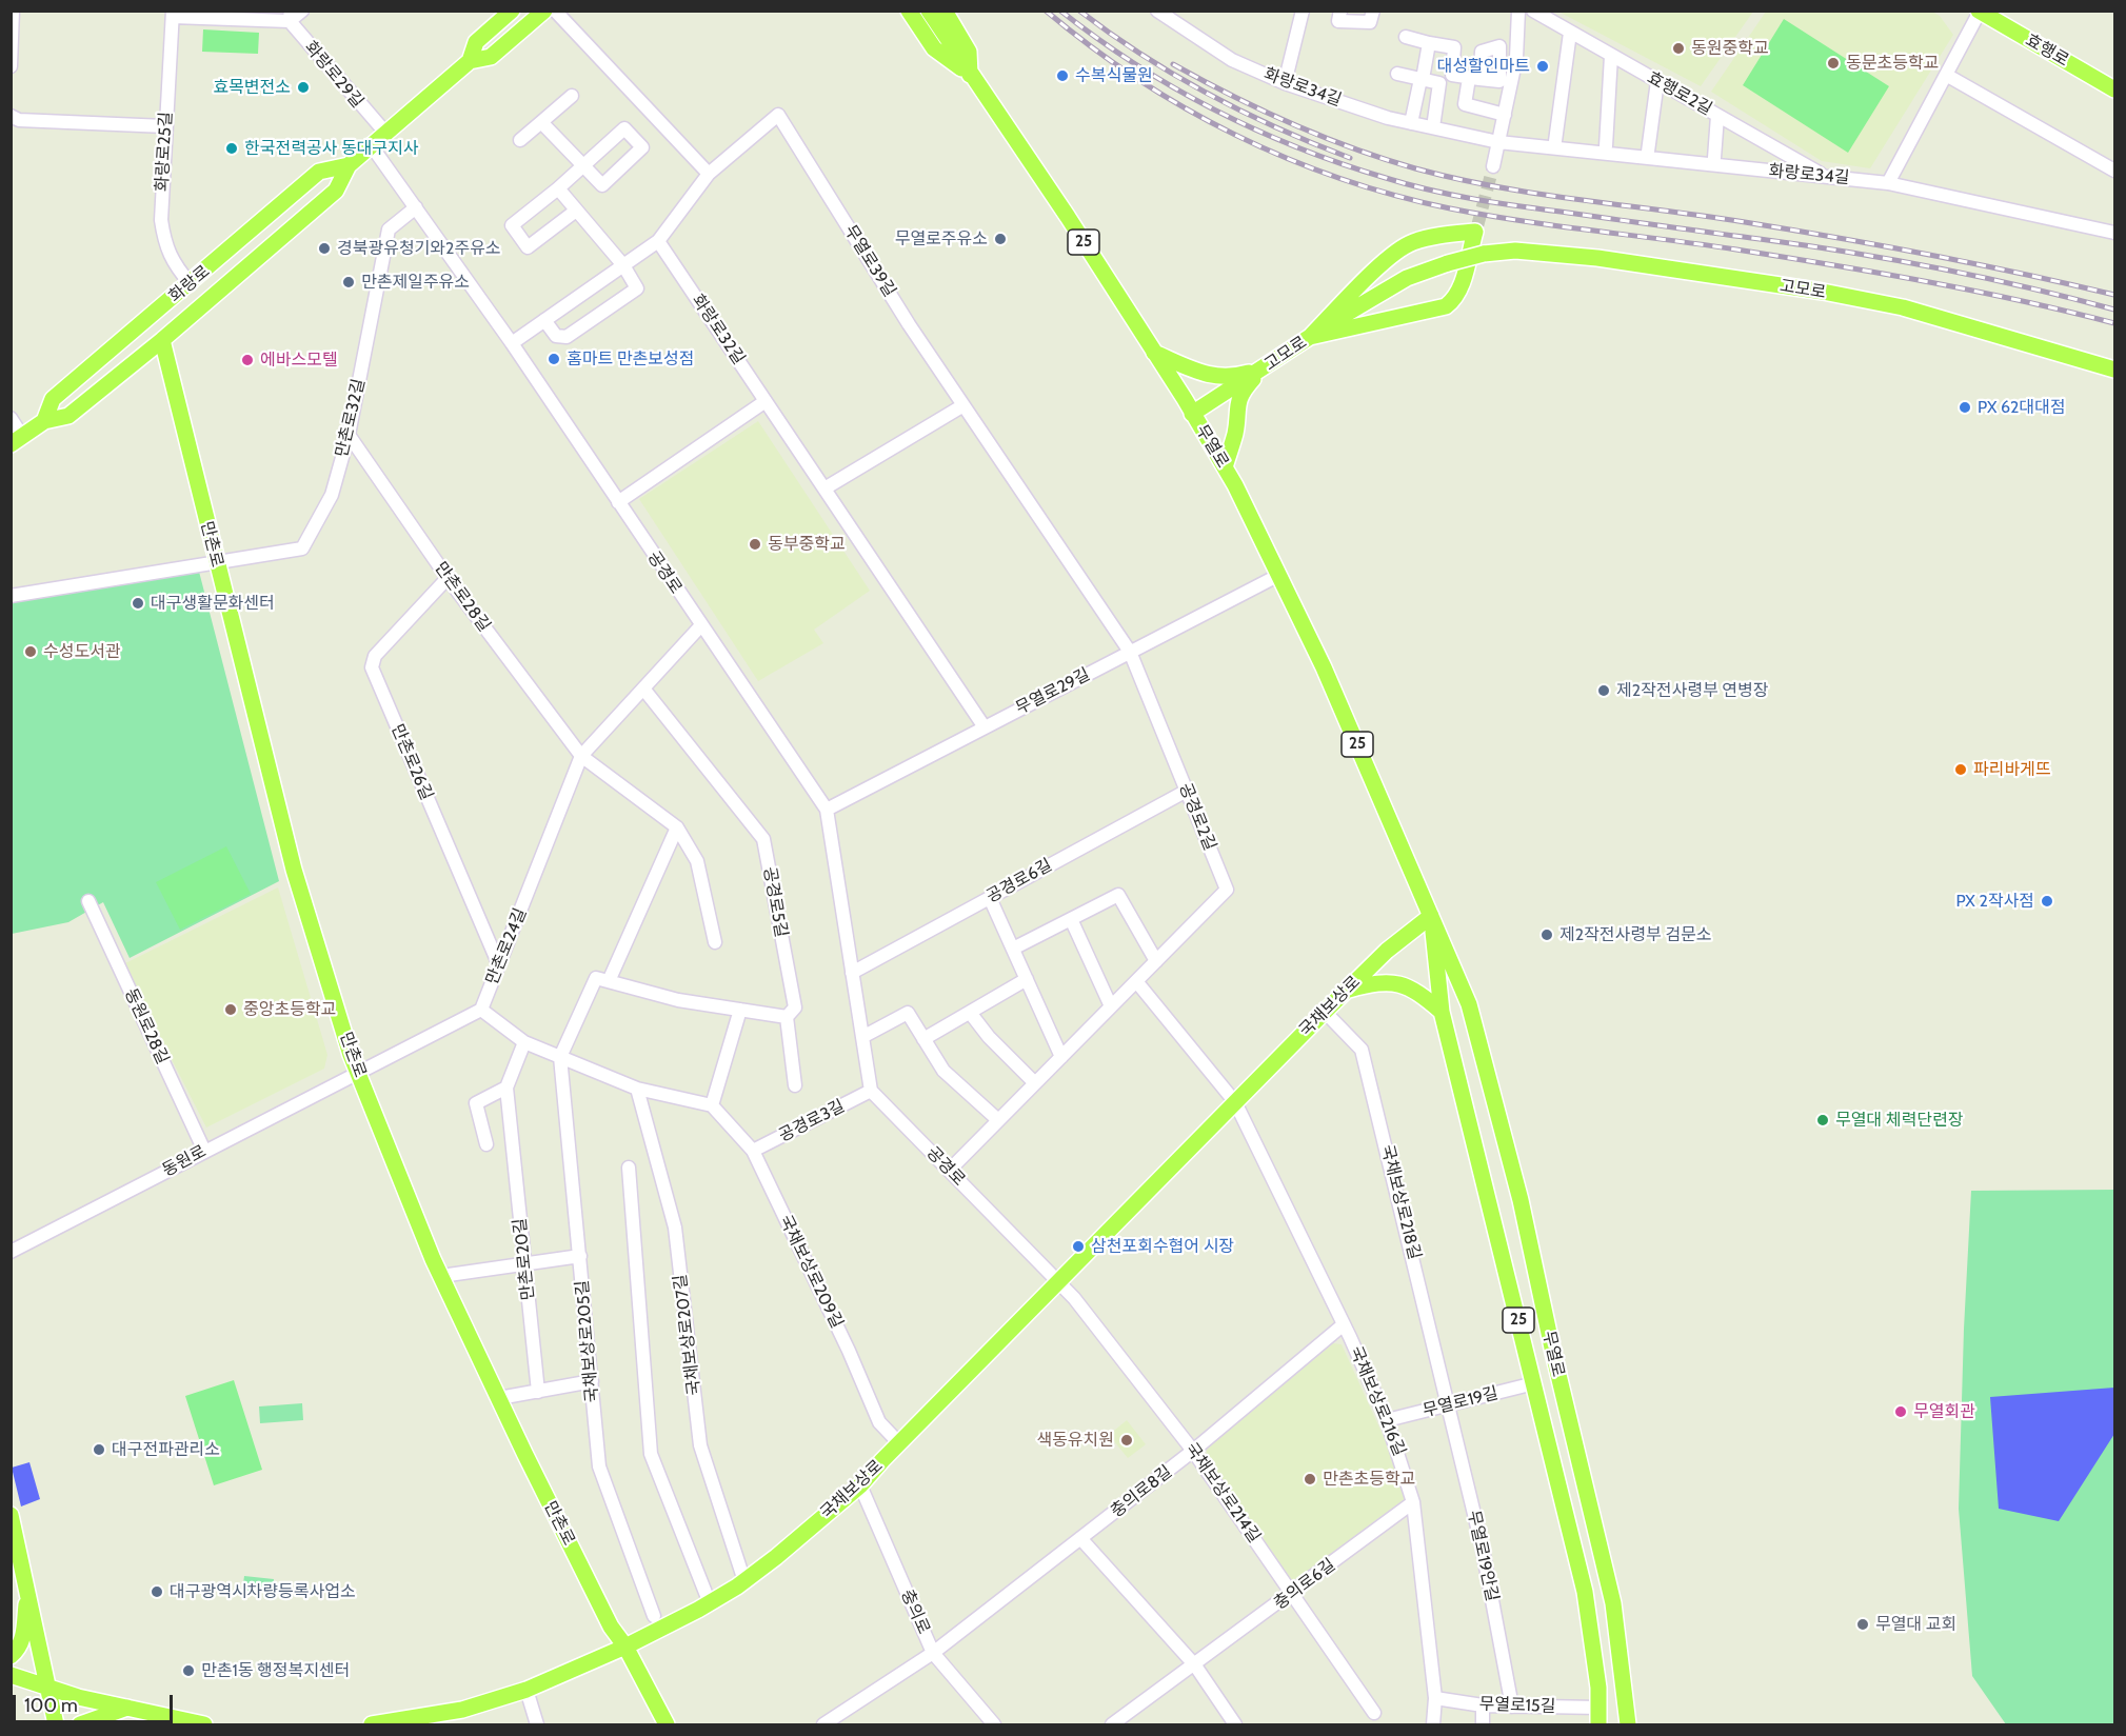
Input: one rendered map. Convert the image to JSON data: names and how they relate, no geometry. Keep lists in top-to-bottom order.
{
  "streets": {
    "main road": [
      "효행로",
      "25",
      "화랑로",
      "고모로",
      "무열로",
      "만촌로",
      "국채보상로"
    ],
    "street": [
      "화랑로29길",
      "화랑로34길",
      "효행로2길",
      "화랑로25길",
      "무열로39길",
      "화랑로32길",
      "만촌로32길",
      "공경로",
      "만촌로28길",
      "무열로29길",
      "만촌로26길",
      "공경로2길",
      "공경로6길",
      "공경로5길",
      "만촌로24길",
      "동원로28길",
      "공경로3길",
      "동원로",
      "국채보상로218길",
      "만촌로20길",
      "국채보상로209길",
      "국채보상로207길",
      "국채보상로205길",
      "국채보상로216길",
      "무열로19길",
      "충의로8길",
      "국채보상로214길",
      "무열로19안길",
      "충의로6길",
      "충의로",
      "무열로15길"
    ]
  },
  "crossings": [
    ["화랑로29길", "화랑로"],
    ["화랑로34길", "효행로2길"],
    ["화랑로25길", "화랑로"],
    ["무열로39길", "무열로29길"],
    ["무열로39길", "공경로2길"],
    ["화랑로", "만촌로"],
    ["화랑로", "공경로"],
    ["고모로", "무열로"],
    ["화랑로32길", "무열로29길"],
    ["만촌로32길", "만촌로"],
    ["만촌로32길", "공경로"],
    ["만촌로32길", "만촌로28길"],
    ["무열로", "무열로29길"],
    ["무열로", "국채보상로"],
    ["무열로", "무열로19길"],
    ["무열로", "무열로15길"],
    ["만촌로", "국채보상로"],
    ["만촌로", "동원로"],
    ["공경로", "무열로29길"],
    ["공경로", "공경로2길"],
    ["공경로", "공경로6길"],
    ["공경로", "만촌로24길"],
    ["공경로", "국채보상로"],
    ["공경로", "공경로3길"],
    ["공경로", "국채보상로214길"],
    ["만촌로28길", "만촌로26길"],
    ["만촌로28길", "만촌로24길"],
    ["무열로29길", "공경로2길"],
    ["만촌로26길", "만촌로24길"],
    ["공경로2길", "공경로6길"],
    ["공경로5길", "만촌로24길"],
    ["국채보상로", "국채보상로218길"],
    ["국채보상로", "국채보상로209길"],
    ["국채보상로", "국채보상로207길"],
    ["국채보상로", "국채보상로216길"],
    ["국채보상로", "국채보상로214길"],
    ["국채보상로", "충의로"],
    ["동원로28길", "동원로"],
    ["공경로3길", "국채보상로209길"],
    ["국채보상로218길", "무열로19길"],
    ["국채보상로218길", "무열로19안길"],
    ["국채보상로216길", "무열로19길"],
    ["국채보상로216길", "충의로8길"],
    ["국채보상로216길", "충의로6길"],
    ["국채보상로216길", "무열로15길"],
    ["무열로19길", "무열로19안길"],
    ["충의로8길", "국채보상로214길"],
    ["충의로8길", "충의로"],
    ["국채보상로214길", "충의로6길"],
    ["무열로19안길", "무열로15길"]
  ],
  "places": [
    "동원중학교",
    "동문초등학교",
    "대성할인마트",
    "수복식물원",
    "효목변전소",
    "한국전력공사 동대구지사",
    "무열로주유소",
    "경북광유청기와2주유소",
    "만촌제일주유소",
    "홈마트 만촌보성점",
    "에바스모텔",
    "PX 62대대점",
    "동부중학교",
    "대구생활문화센터",
    "수성도서관",
    "제2작전사령부 연병장",
    "파리바게뜨",
    "PX 2작사점",
    "제2작전사령부 검문소",
    "중앙초등학교",
    "무열대 체력단련장",
    "삼천포회수협어 시장",
    "무열회관",
    "색동유치원",
    "대구전파관리소",
    "만촌초등학교",
    "대구광역시차량등록사업소",
    "무열대 교회",
    "만촌1동 행정복지센터"
  ],
  "scale_bar": "100 m"
}
